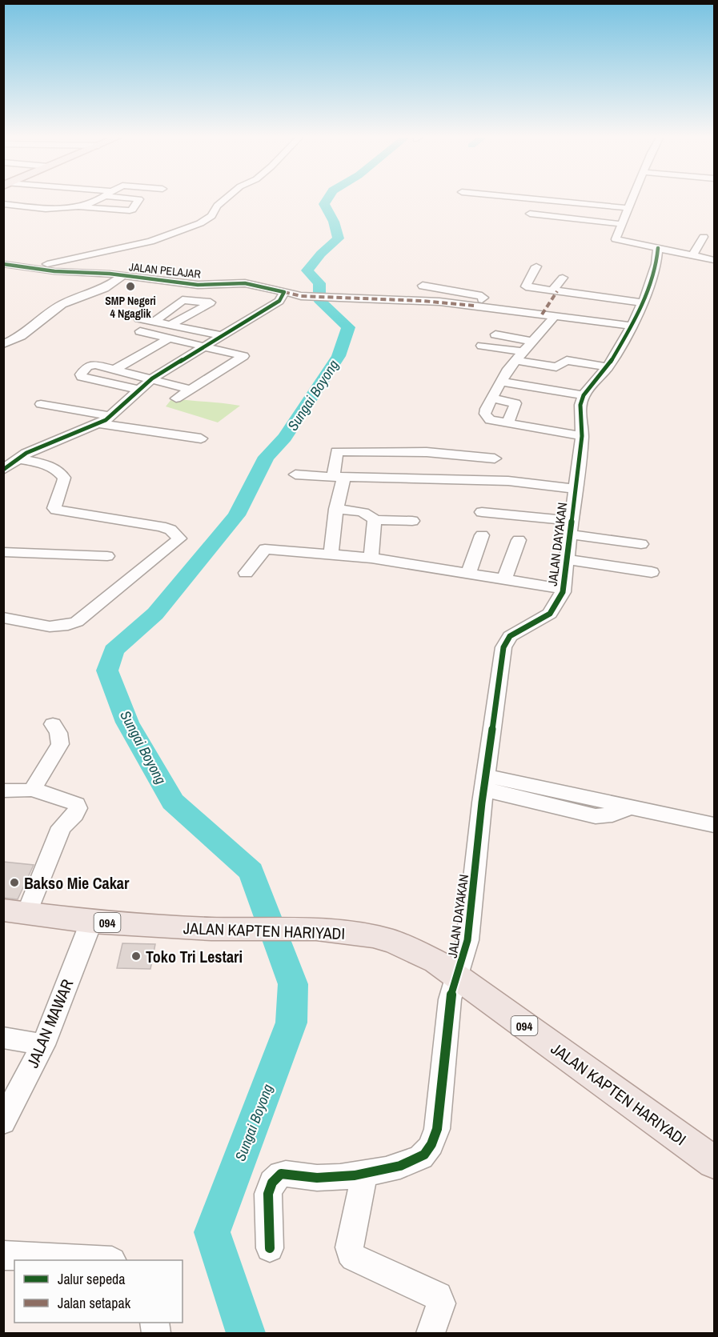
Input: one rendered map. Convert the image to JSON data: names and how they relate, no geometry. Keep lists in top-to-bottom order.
{
  "streets": {
    "main road": ["094", "JALAN KAPTEN HARIYADI"],
    "street": ["JALAN PELAJAR", "JALAN DAYAKAN", "JALAN MAWAR"]
  },
  "crossings": [
    ["JALAN DAYAKAN", "JALAN KAPTEN HARIYADI"],
    ["JALAN KAPTEN HARIYADI", "JALAN MAWAR"]
  ],
  "water": ["Sungai Boyong"],
  "places": ["SMP Negeri 4 Ngaglik", "Bakso Mie Cakar", "Toko Tri Lestari"],
  "legend": ["Jalur sepeda", "Jalan setapak"]
}
